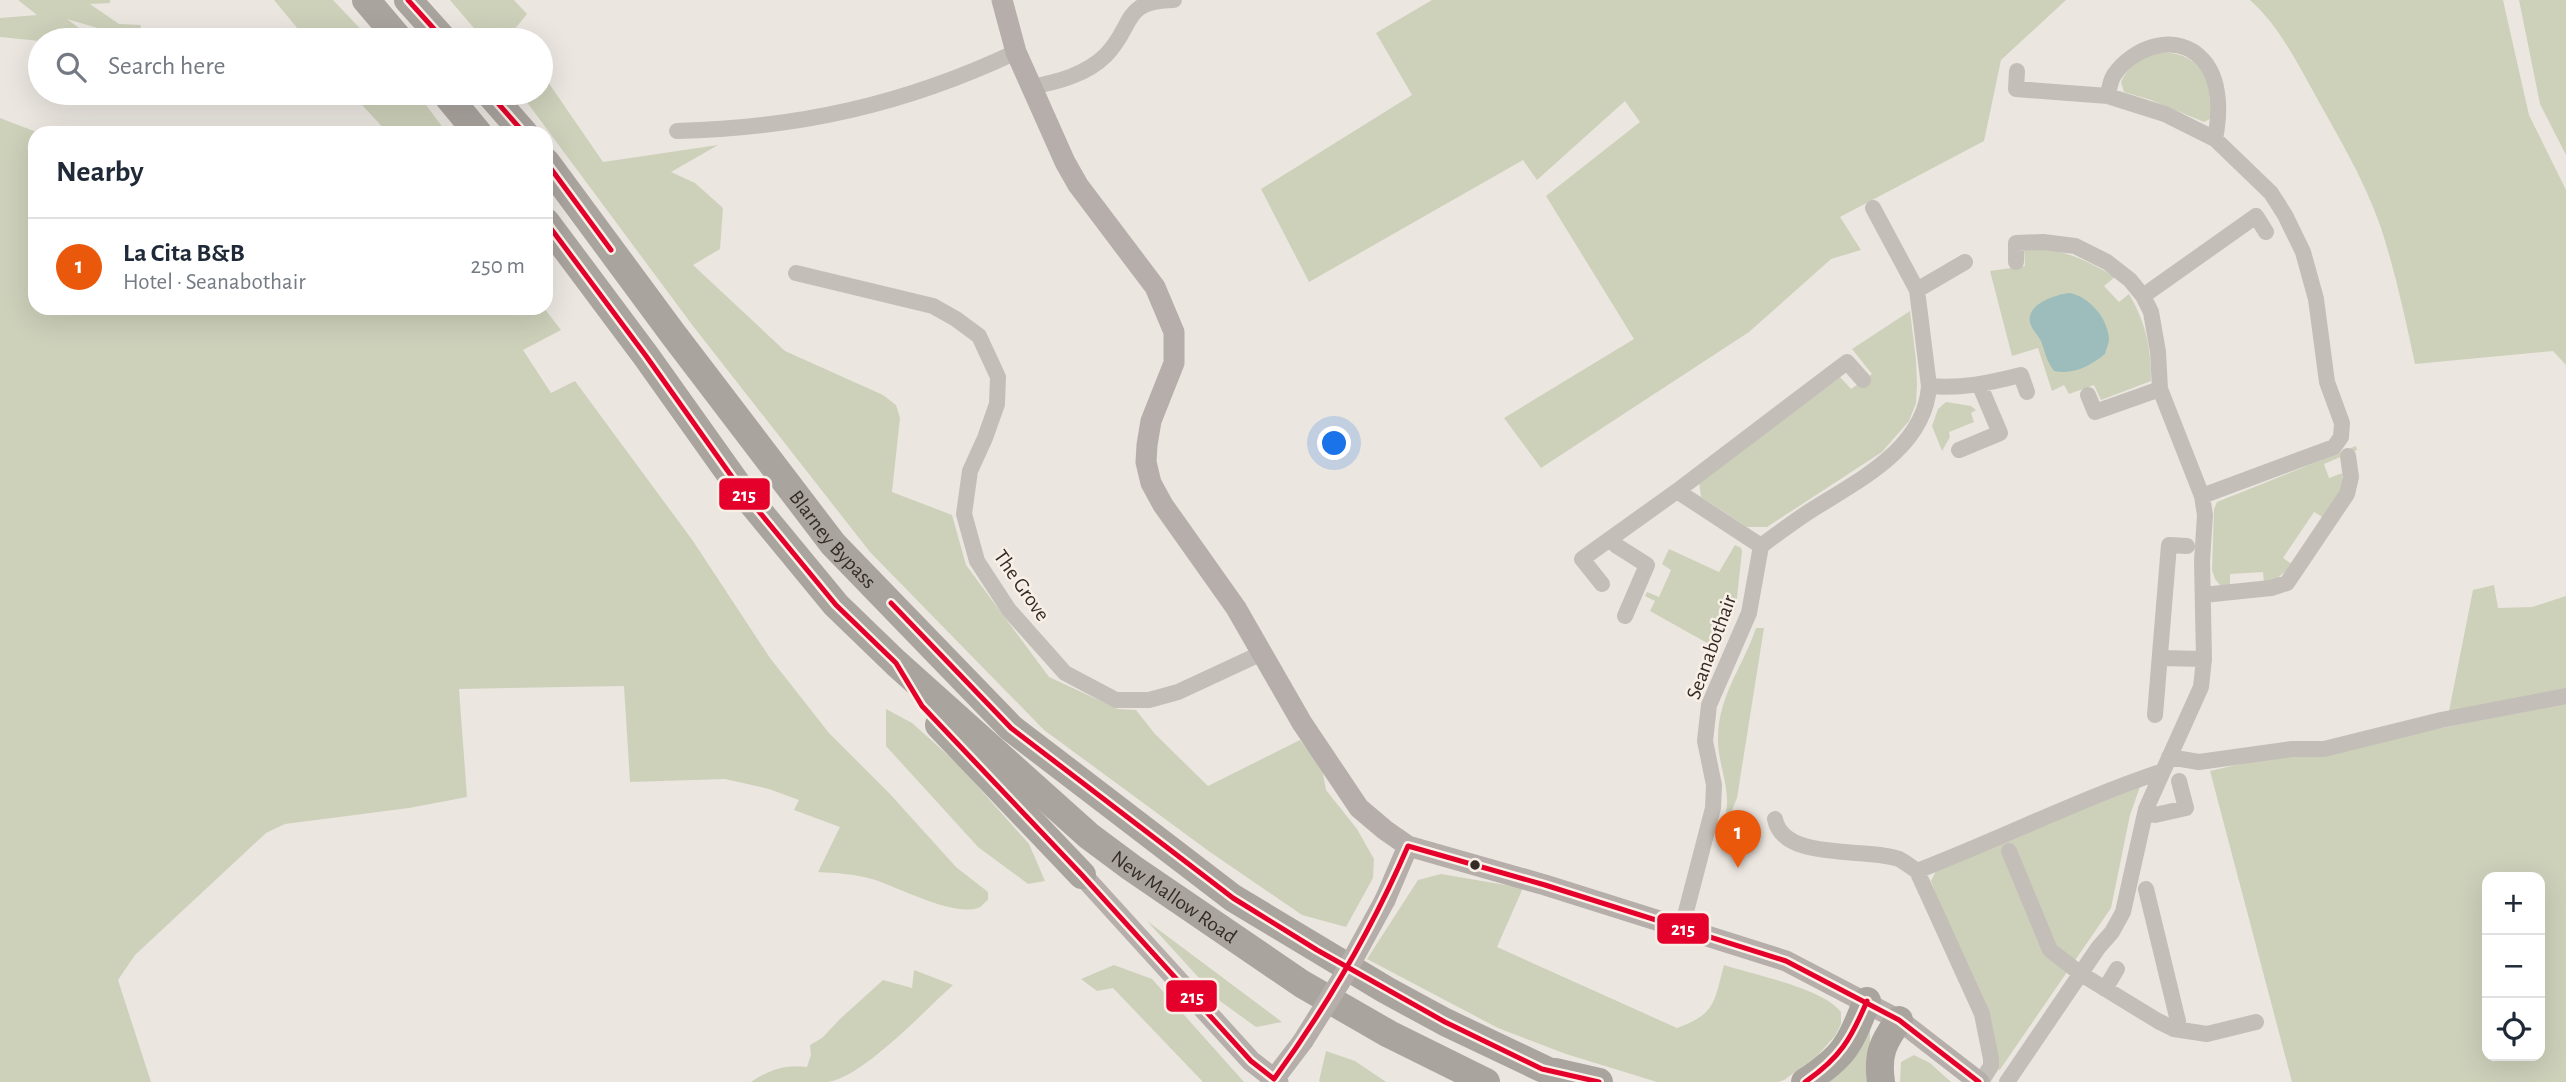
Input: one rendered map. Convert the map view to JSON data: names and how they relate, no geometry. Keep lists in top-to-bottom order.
{
  "streets": {
    "highway": ["Blarney Bypass", "New Mallow Road"],
    "street": ["The Grove", "Seanabothair"]
  },
  "crossings": [
    ["Blarney Bypass", "New Mallow Road"]
  ],
  "lines": ["transit line 215"],
  "page": {
    "search": "Search here",
    "heading": "Nearby",
    "list": [
      {
        "mark": "1",
        "name": "La Cita B&B",
        "note": "Hotel · Seanabothair",
        "value": "250 m"
      }
    ],
    "pins": "1",
    "map_buttons": ["+", "−"]
  }
}
